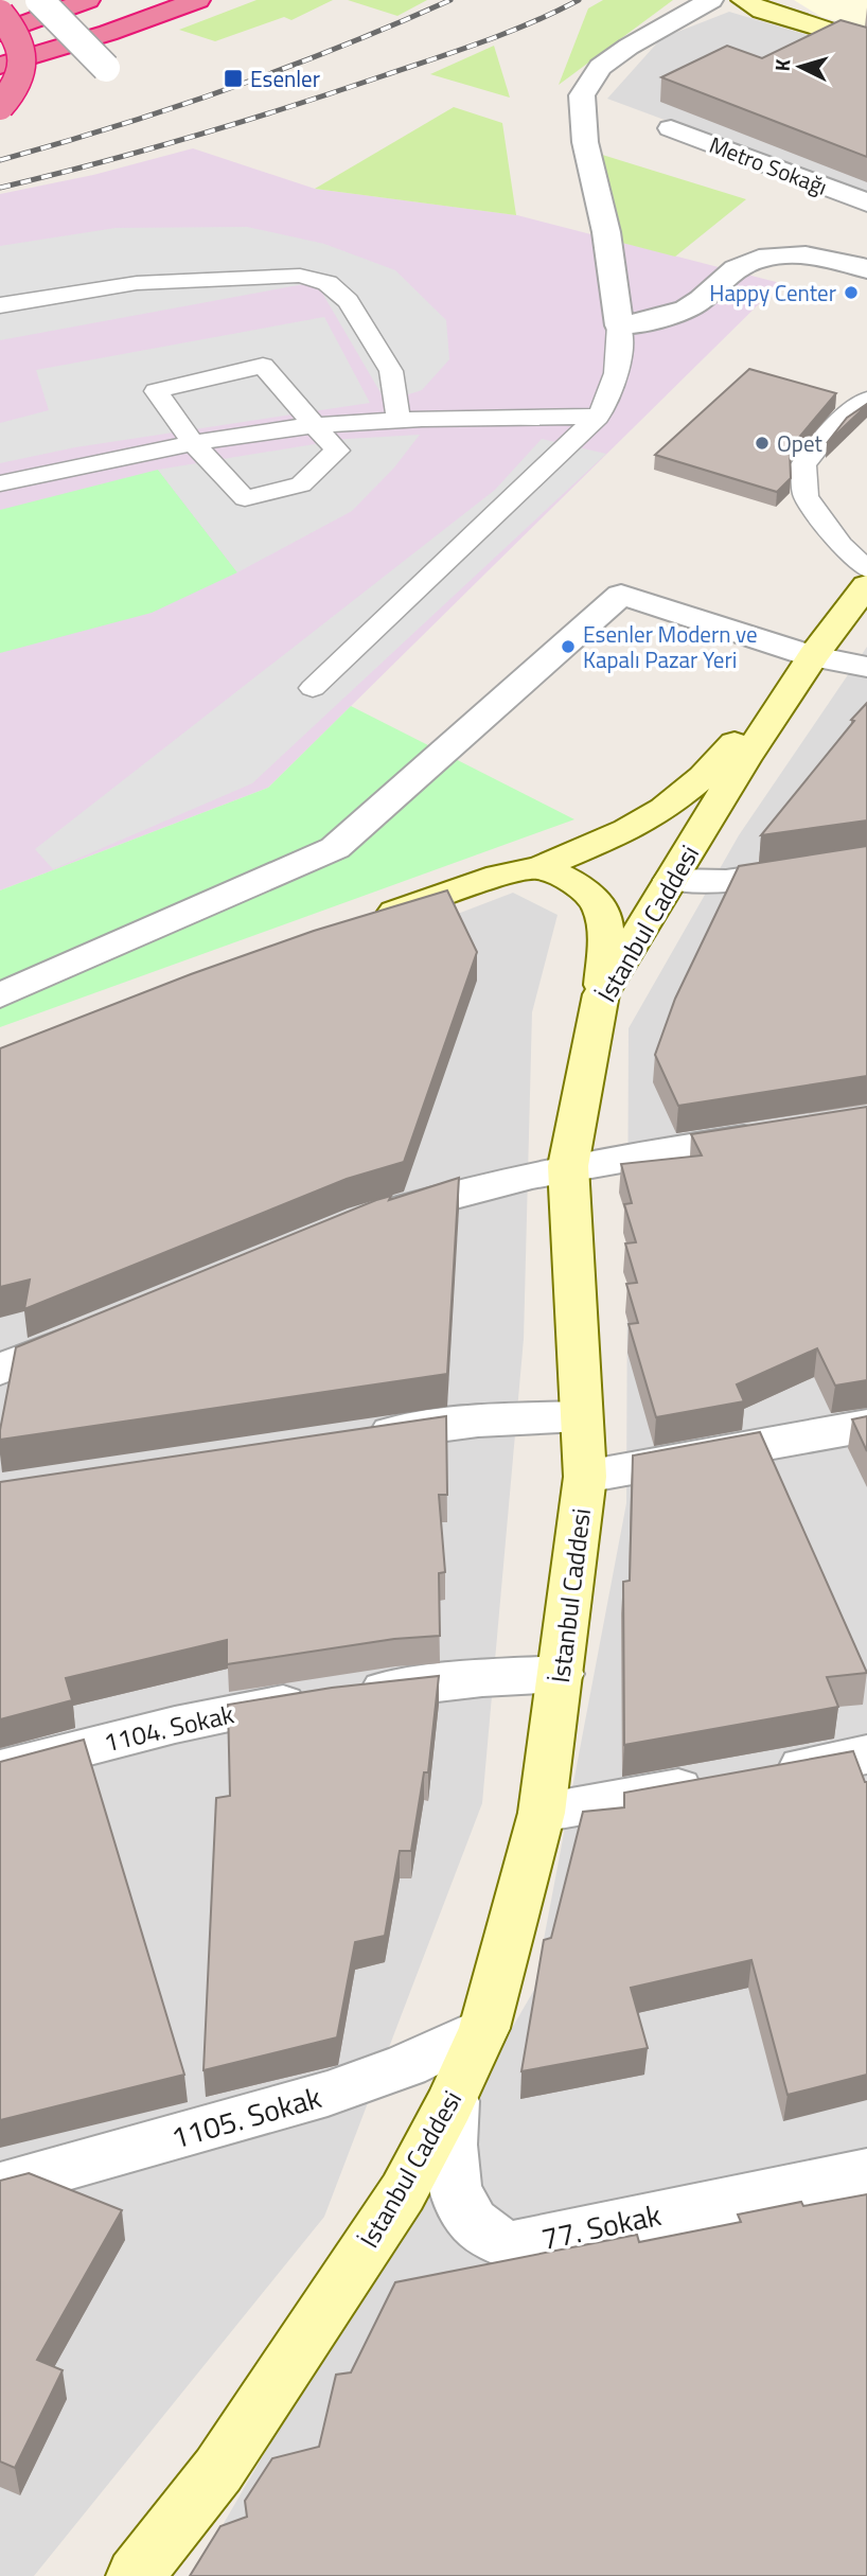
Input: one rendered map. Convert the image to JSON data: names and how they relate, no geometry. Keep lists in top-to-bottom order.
{
  "streets": {
    "main road": ["İstanbul Caddesi"],
    "street": [
      "Metro Sokağı",
      "1104. Sokak",
      "1105. Sokak",
      "77. Sokak"
    ]
  },
  "crossings": [
    ["İstanbul Caddesi", "1104. Sokak"],
    ["İstanbul Caddesi", "1105. Sokak"],
    ["İstanbul Caddesi", "77. Sokak"]
  ],
  "places": {
    "transit": ["Esenler"],
    "other": ["Happy Center", "Opet", "Esenler Modern ve Kapalı Pazar Yeri"]
  },
  "north": "left"
}
